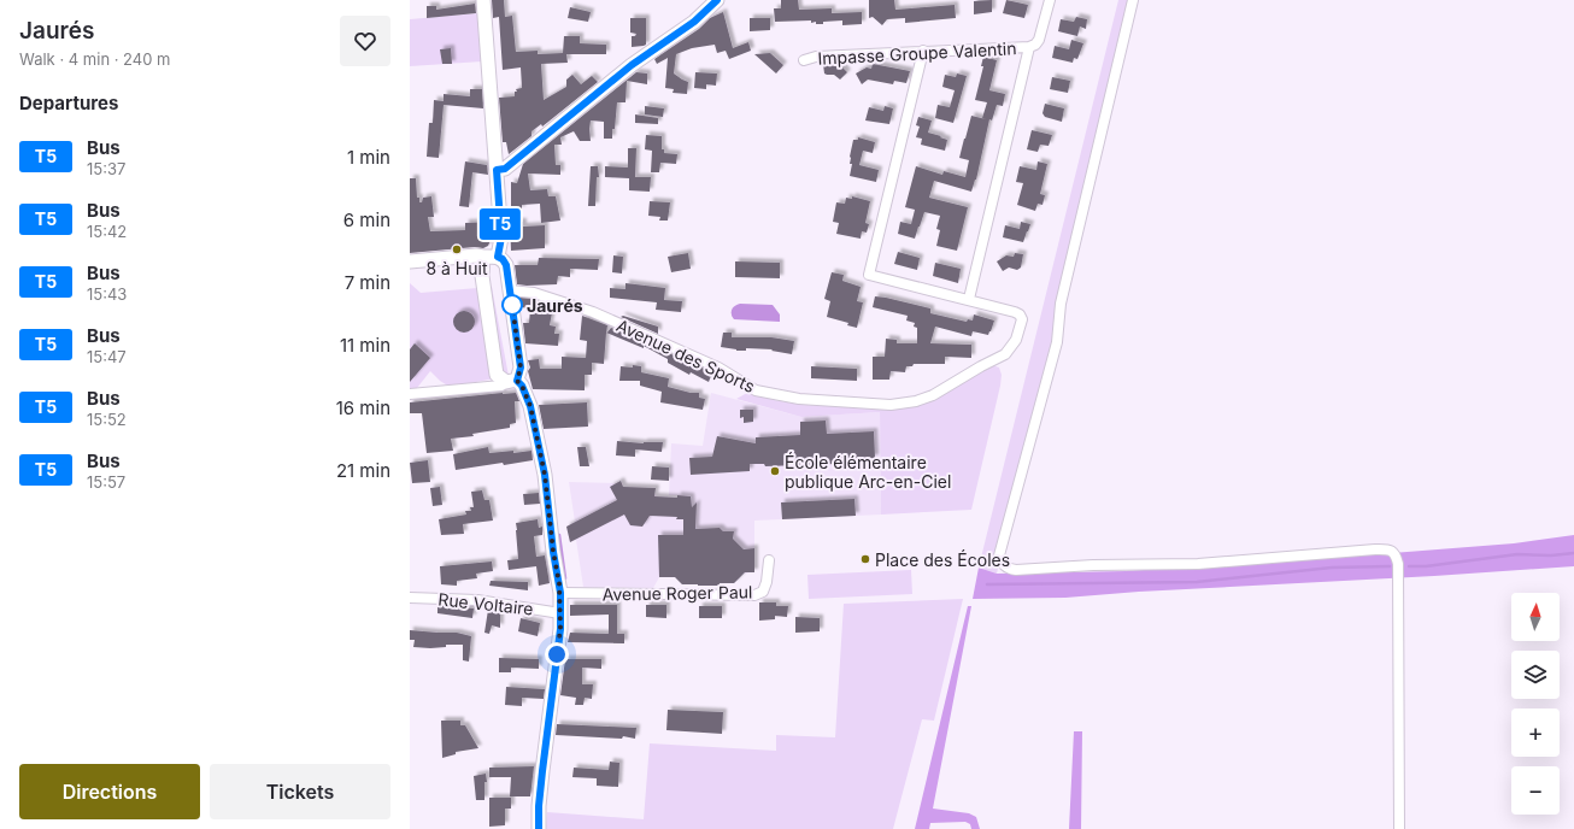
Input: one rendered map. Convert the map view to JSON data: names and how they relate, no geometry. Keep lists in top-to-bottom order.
{
  "streets": {
    "street": [
      "Impasse Groupe Valentin",
      "Avenue des Sports",
      "Avenue Roger Paul",
      "Rue Voltaire"
    ]
  },
  "places": [
    "8 à Huit",
    "Jaurés",
    "École élémentaire publique Arc-en-Ciel",
    "Place des Écoles"
  ],
  "lines": ["bus line T5"],
  "north": "top",
  "page": {
    "heading": [
      ["Jaurés", "Walk · 4 min · 240 m"],
      "Departures"
    ],
    "on_map": "T5",
    "list": [
      {
        "mark": "T5",
        "name": "Bus",
        "note": "15:37",
        "value": "1 min"
      },
      {
        "mark": "T5",
        "name": "Bus",
        "note": "15:42",
        "value": "6 min"
      },
      {
        "mark": "T5",
        "name": "Bus",
        "note": "15:43",
        "value": "7 min"
      },
      {
        "mark": "T5",
        "name": "Bus",
        "note": "15:47",
        "value": "11 min"
      },
      {
        "mark": "T5",
        "name": "Bus",
        "note": "15:52",
        "value": "16 min"
      },
      {
        "mark": "T5",
        "name": "Bus",
        "note": "15:57",
        "value": "21 min"
      }
    ],
    "map_buttons": ["+", "−"],
    "buttons": ["Directions", "Tickets"]
  }
}
